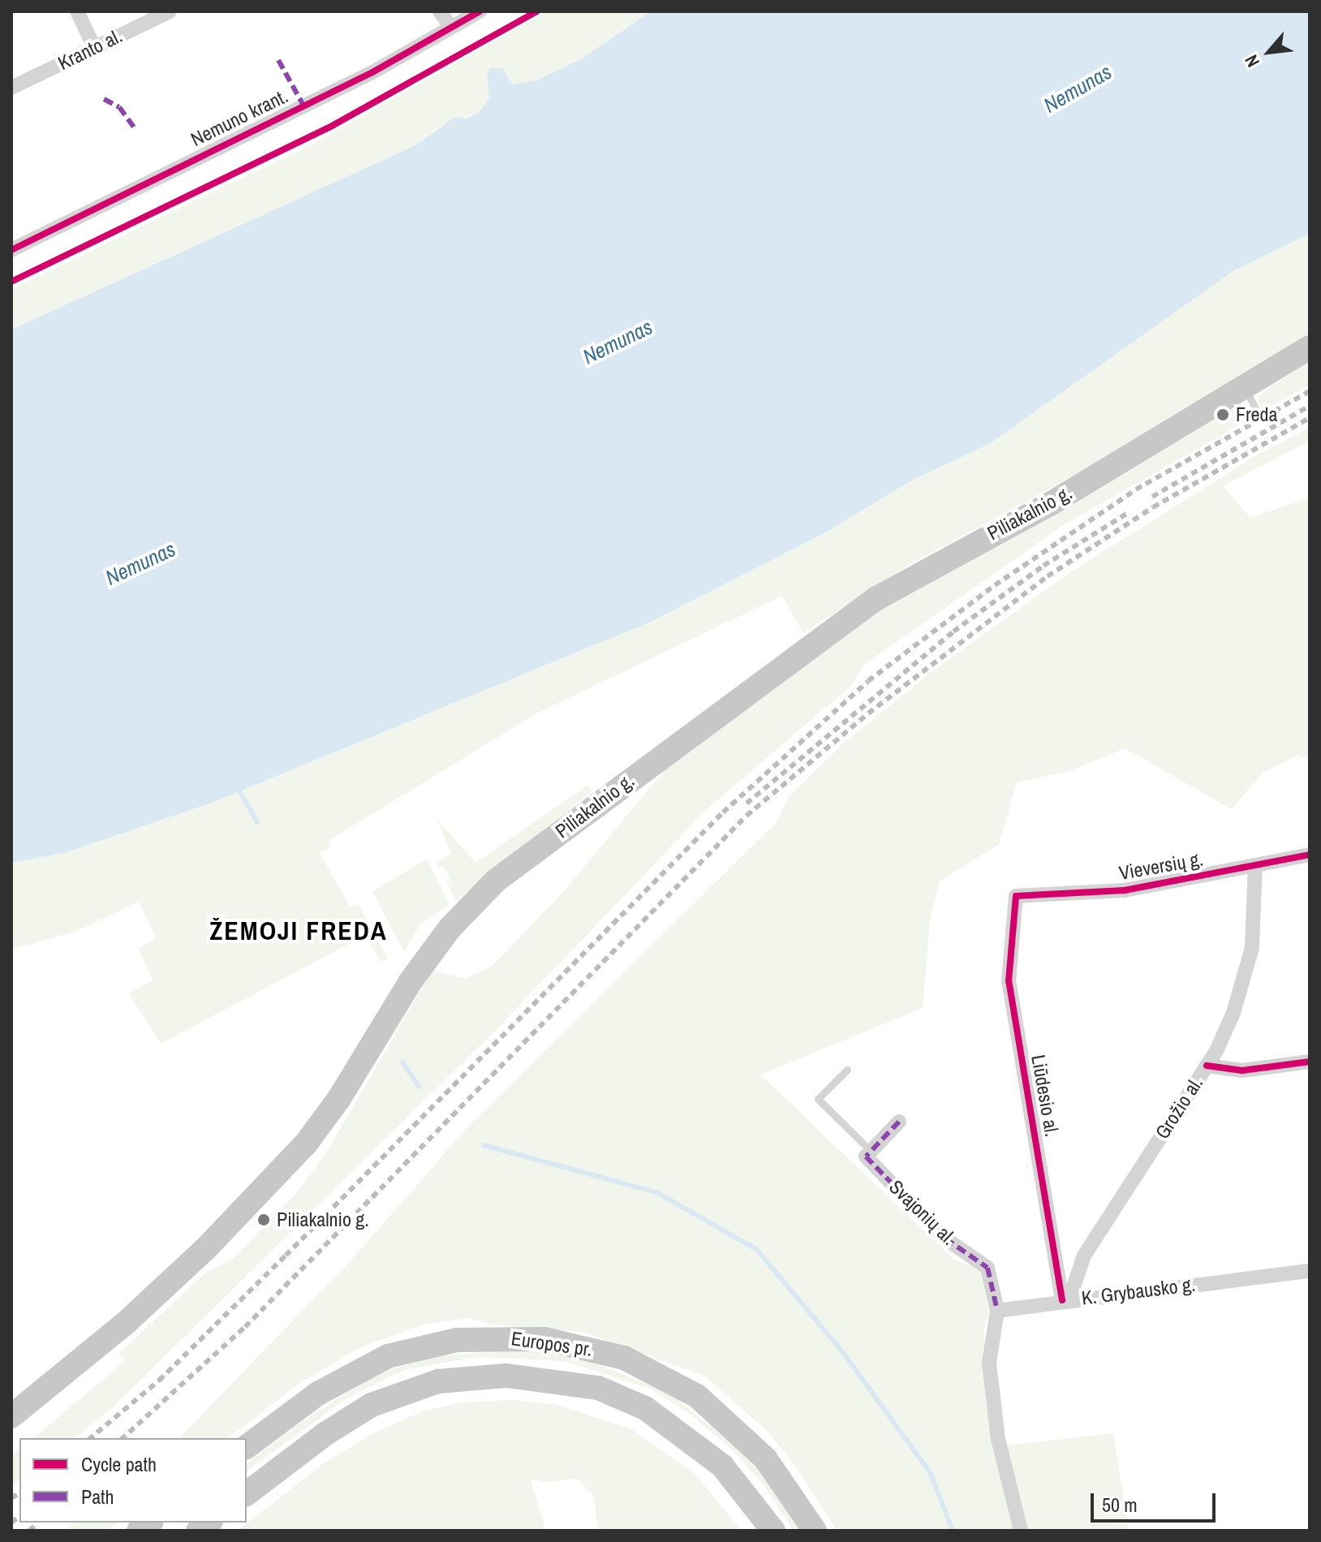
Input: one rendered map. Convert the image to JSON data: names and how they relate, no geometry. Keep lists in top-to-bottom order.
{
  "streets": {
    "main road": ["Piliakalnio g.", "Europos pr."],
    "street": [
      "Kranto al.",
      "Nemuno krant.",
      "Vieversių g.",
      "Liūdesio al.",
      "Grožio al.",
      "Svajonių al.",
      "K. Grybausko g."
    ]
  },
  "crossings": [
    ["Vieversių g.", "Liūdesio al."],
    ["Vieversių g.", "Grožio al."],
    ["Liūdesio al.", "Grožio al."],
    ["Liūdesio al.", "K. Grybausko g."],
    ["Grožio al.", "K. Grybausko g."],
    ["Svajonių al.", "K. Grybausko g."]
  ],
  "districts": ["ŽEMOJI FREDA"],
  "water": ["Nemunas"],
  "places": ["Freda", "Piliakalnio g."],
  "legend": ["Cycle path", "Path"],
  "scale_bar": "50 m",
  "north": "bottom left"
}
